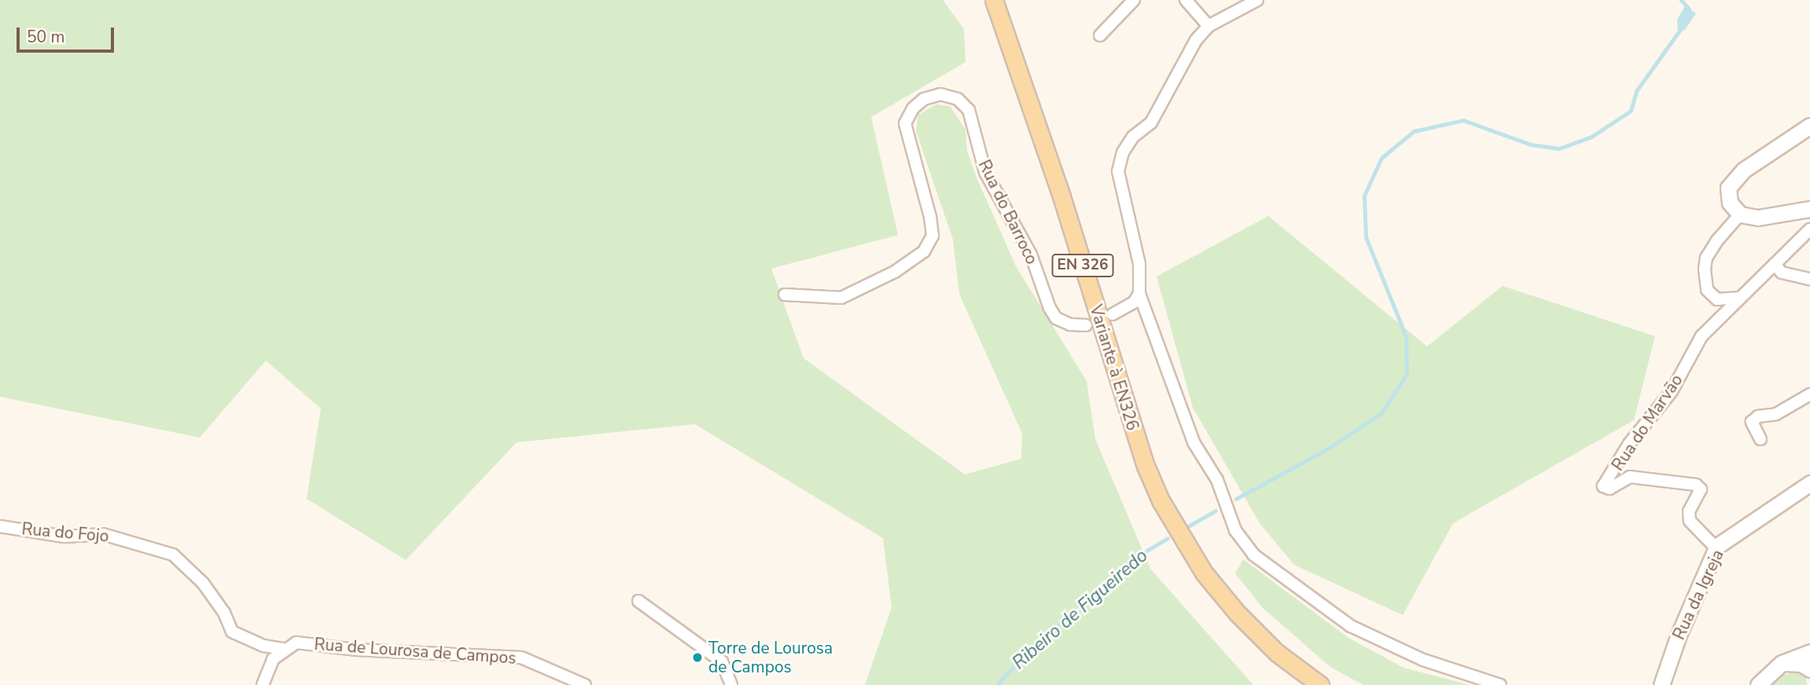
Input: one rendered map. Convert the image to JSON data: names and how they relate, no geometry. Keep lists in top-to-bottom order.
{
  "streets": {
    "main road": ["EN 326", "Variante à EN326"],
    "street": [
      "Rua do Barroco",
      "Rua do Marvão",
      "Rua do Fojo",
      "Rua da Igreja",
      "Rua de Lourosa de Campos"
    ]
  },
  "crossings": [
    ["Rua do Marvão", "Rua da Igreja"],
    ["Rua do Fojo", "Rua de Lourosa de Campos"]
  ],
  "water": ["Ribeiro de Figueiredo"],
  "places": ["Torre de Lourosa de Campos"],
  "scale_bar": "50 m"
}
